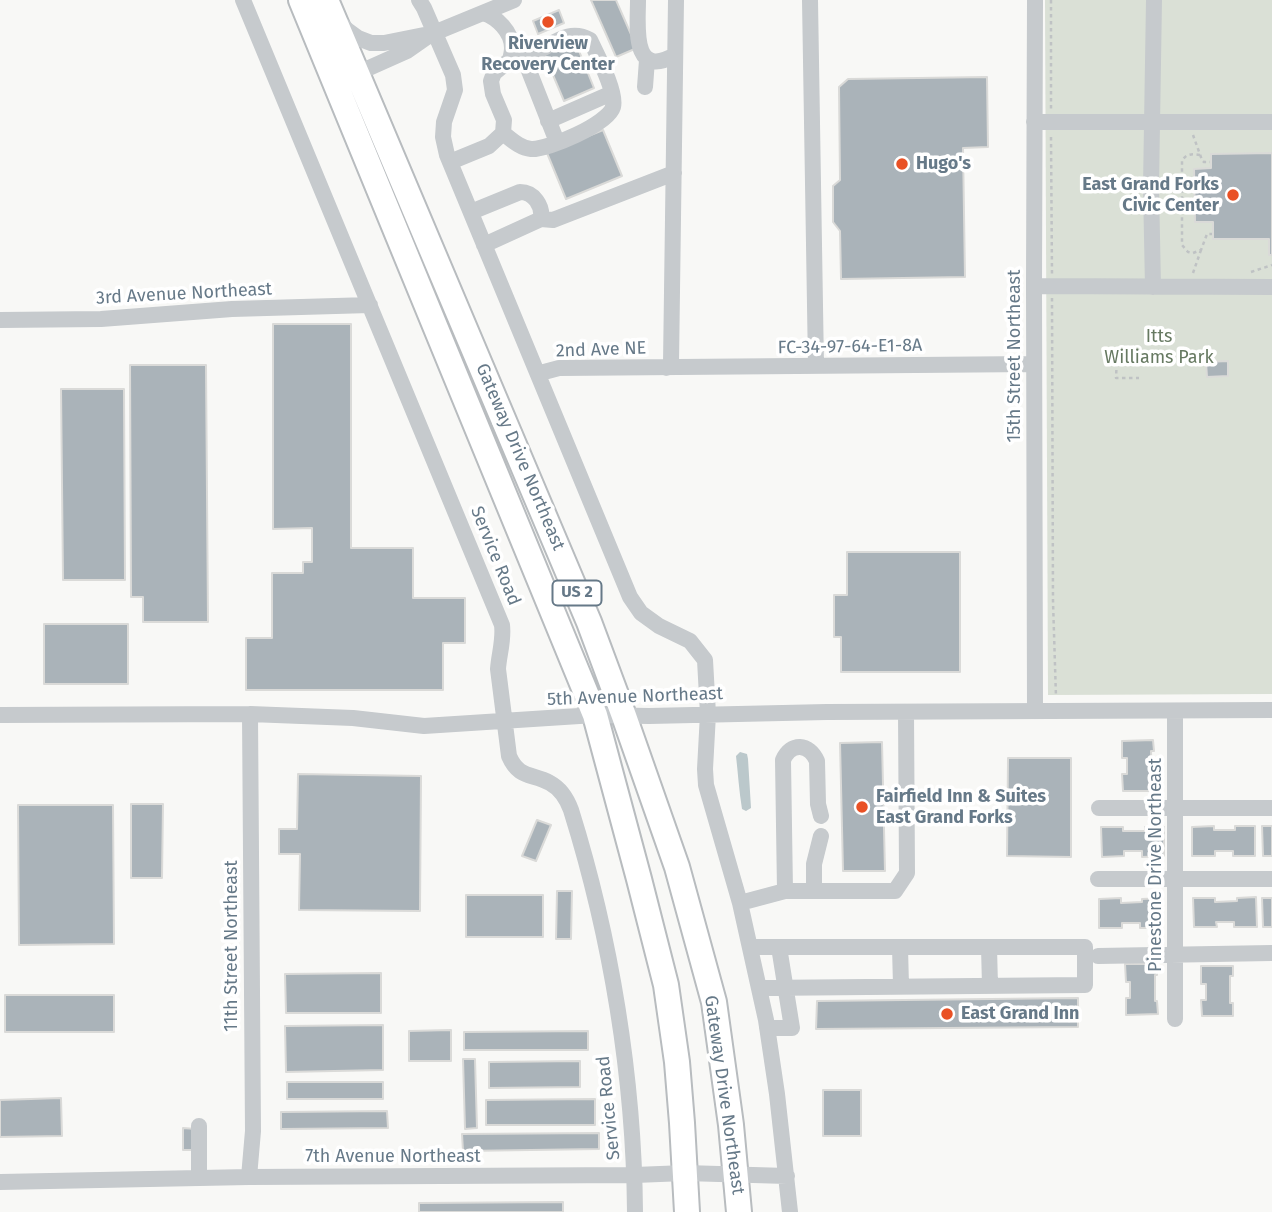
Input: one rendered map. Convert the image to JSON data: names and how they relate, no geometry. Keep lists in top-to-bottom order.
{
  "streets": {
    "highway": ["Gateway Drive Northeast", "US 2"],
    "street": [
      "3rd Avenue Northeast",
      "FC-34-97-64-E1-8A",
      "2nd Ave NE",
      "15th Street Northeast",
      "Service Road",
      "5th Avenue Northeast",
      "Pinestone Drive Northeast",
      "11th Street Northeast",
      "7th Avenue Northeast"
    ]
  },
  "crossings": [
    ["3rd Avenue Northeast", "Service Road"],
    ["FC-34-97-64-E1-8A", "2nd Ave NE"],
    ["FC-34-97-64-E1-8A", "15th Street Northeast"],
    ["15th Street Northeast", "5th Avenue Northeast"],
    ["Gateway Drive Northeast", "5th Avenue Northeast"],
    ["Gateway Drive Northeast", "7th Avenue Northeast"],
    ["Service Road", "5th Avenue Northeast"],
    ["Service Road", "7th Avenue Northeast"],
    ["5th Avenue Northeast", "Pinestone Drive Northeast"],
    ["5th Avenue Northeast", "11th Street Northeast"],
    ["11th Street Northeast", "7th Avenue Northeast"]
  ],
  "parks": ["Itts Williams Park"],
  "places": [
    "Riverview Recovery Center",
    "Hugo's",
    "East Grand Forks Civic Center",
    "Fairfield Inn & Suites East Grand Forks",
    "East Grand Inn"
  ]
}
